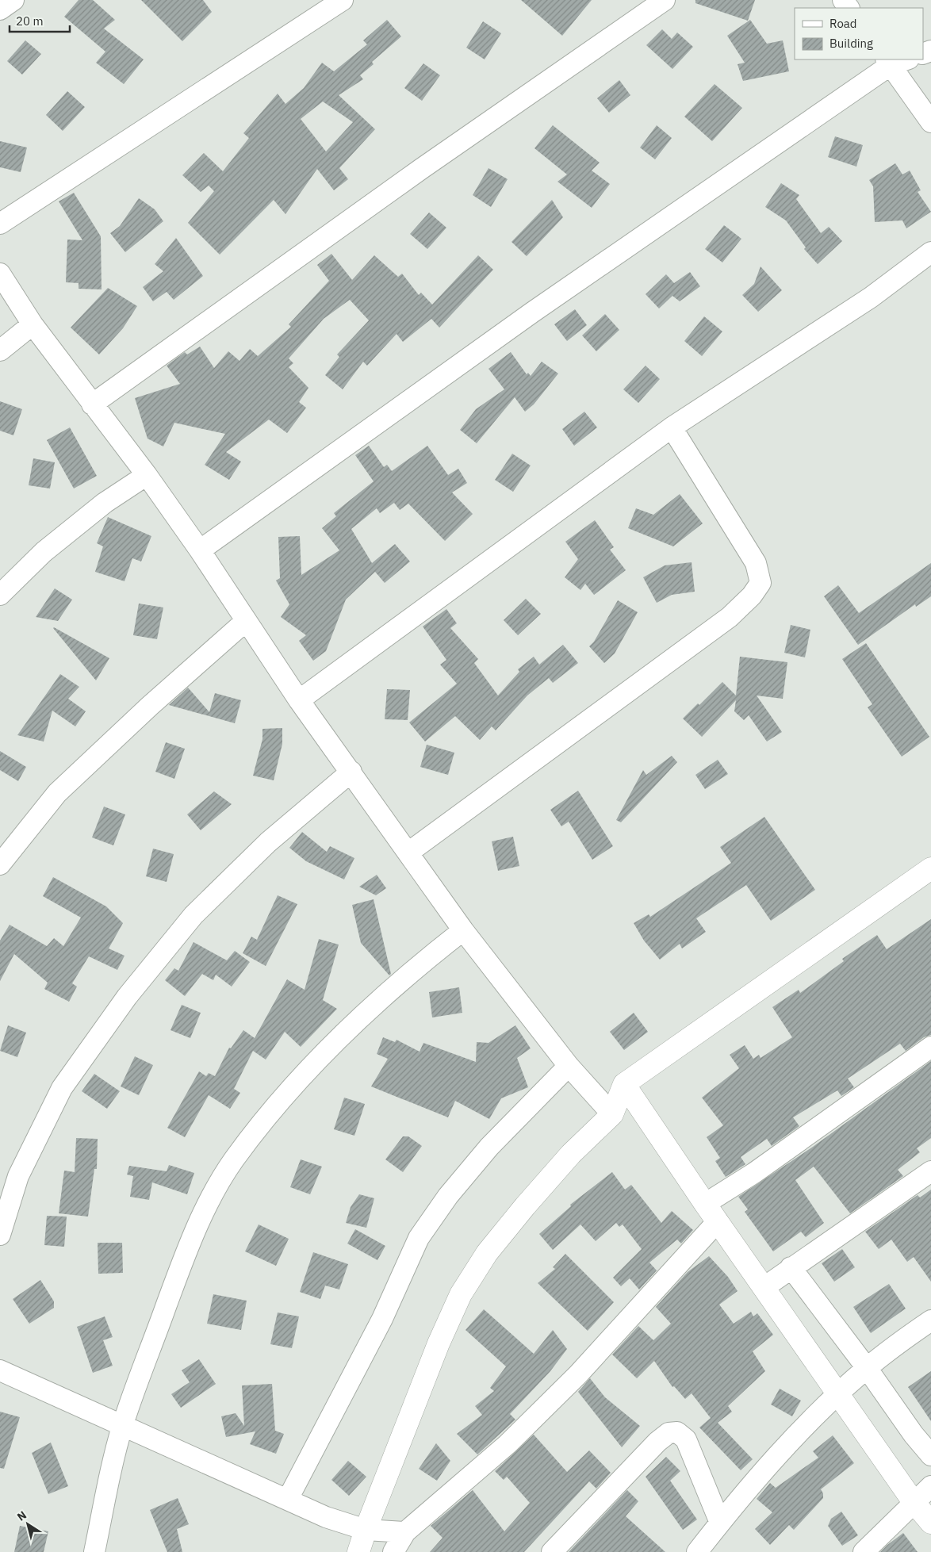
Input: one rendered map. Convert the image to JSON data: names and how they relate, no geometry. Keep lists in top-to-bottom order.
{
  "legend": ["Road", "Building"],
  "scale_bar": "20 m",
  "north": "top left"
}
